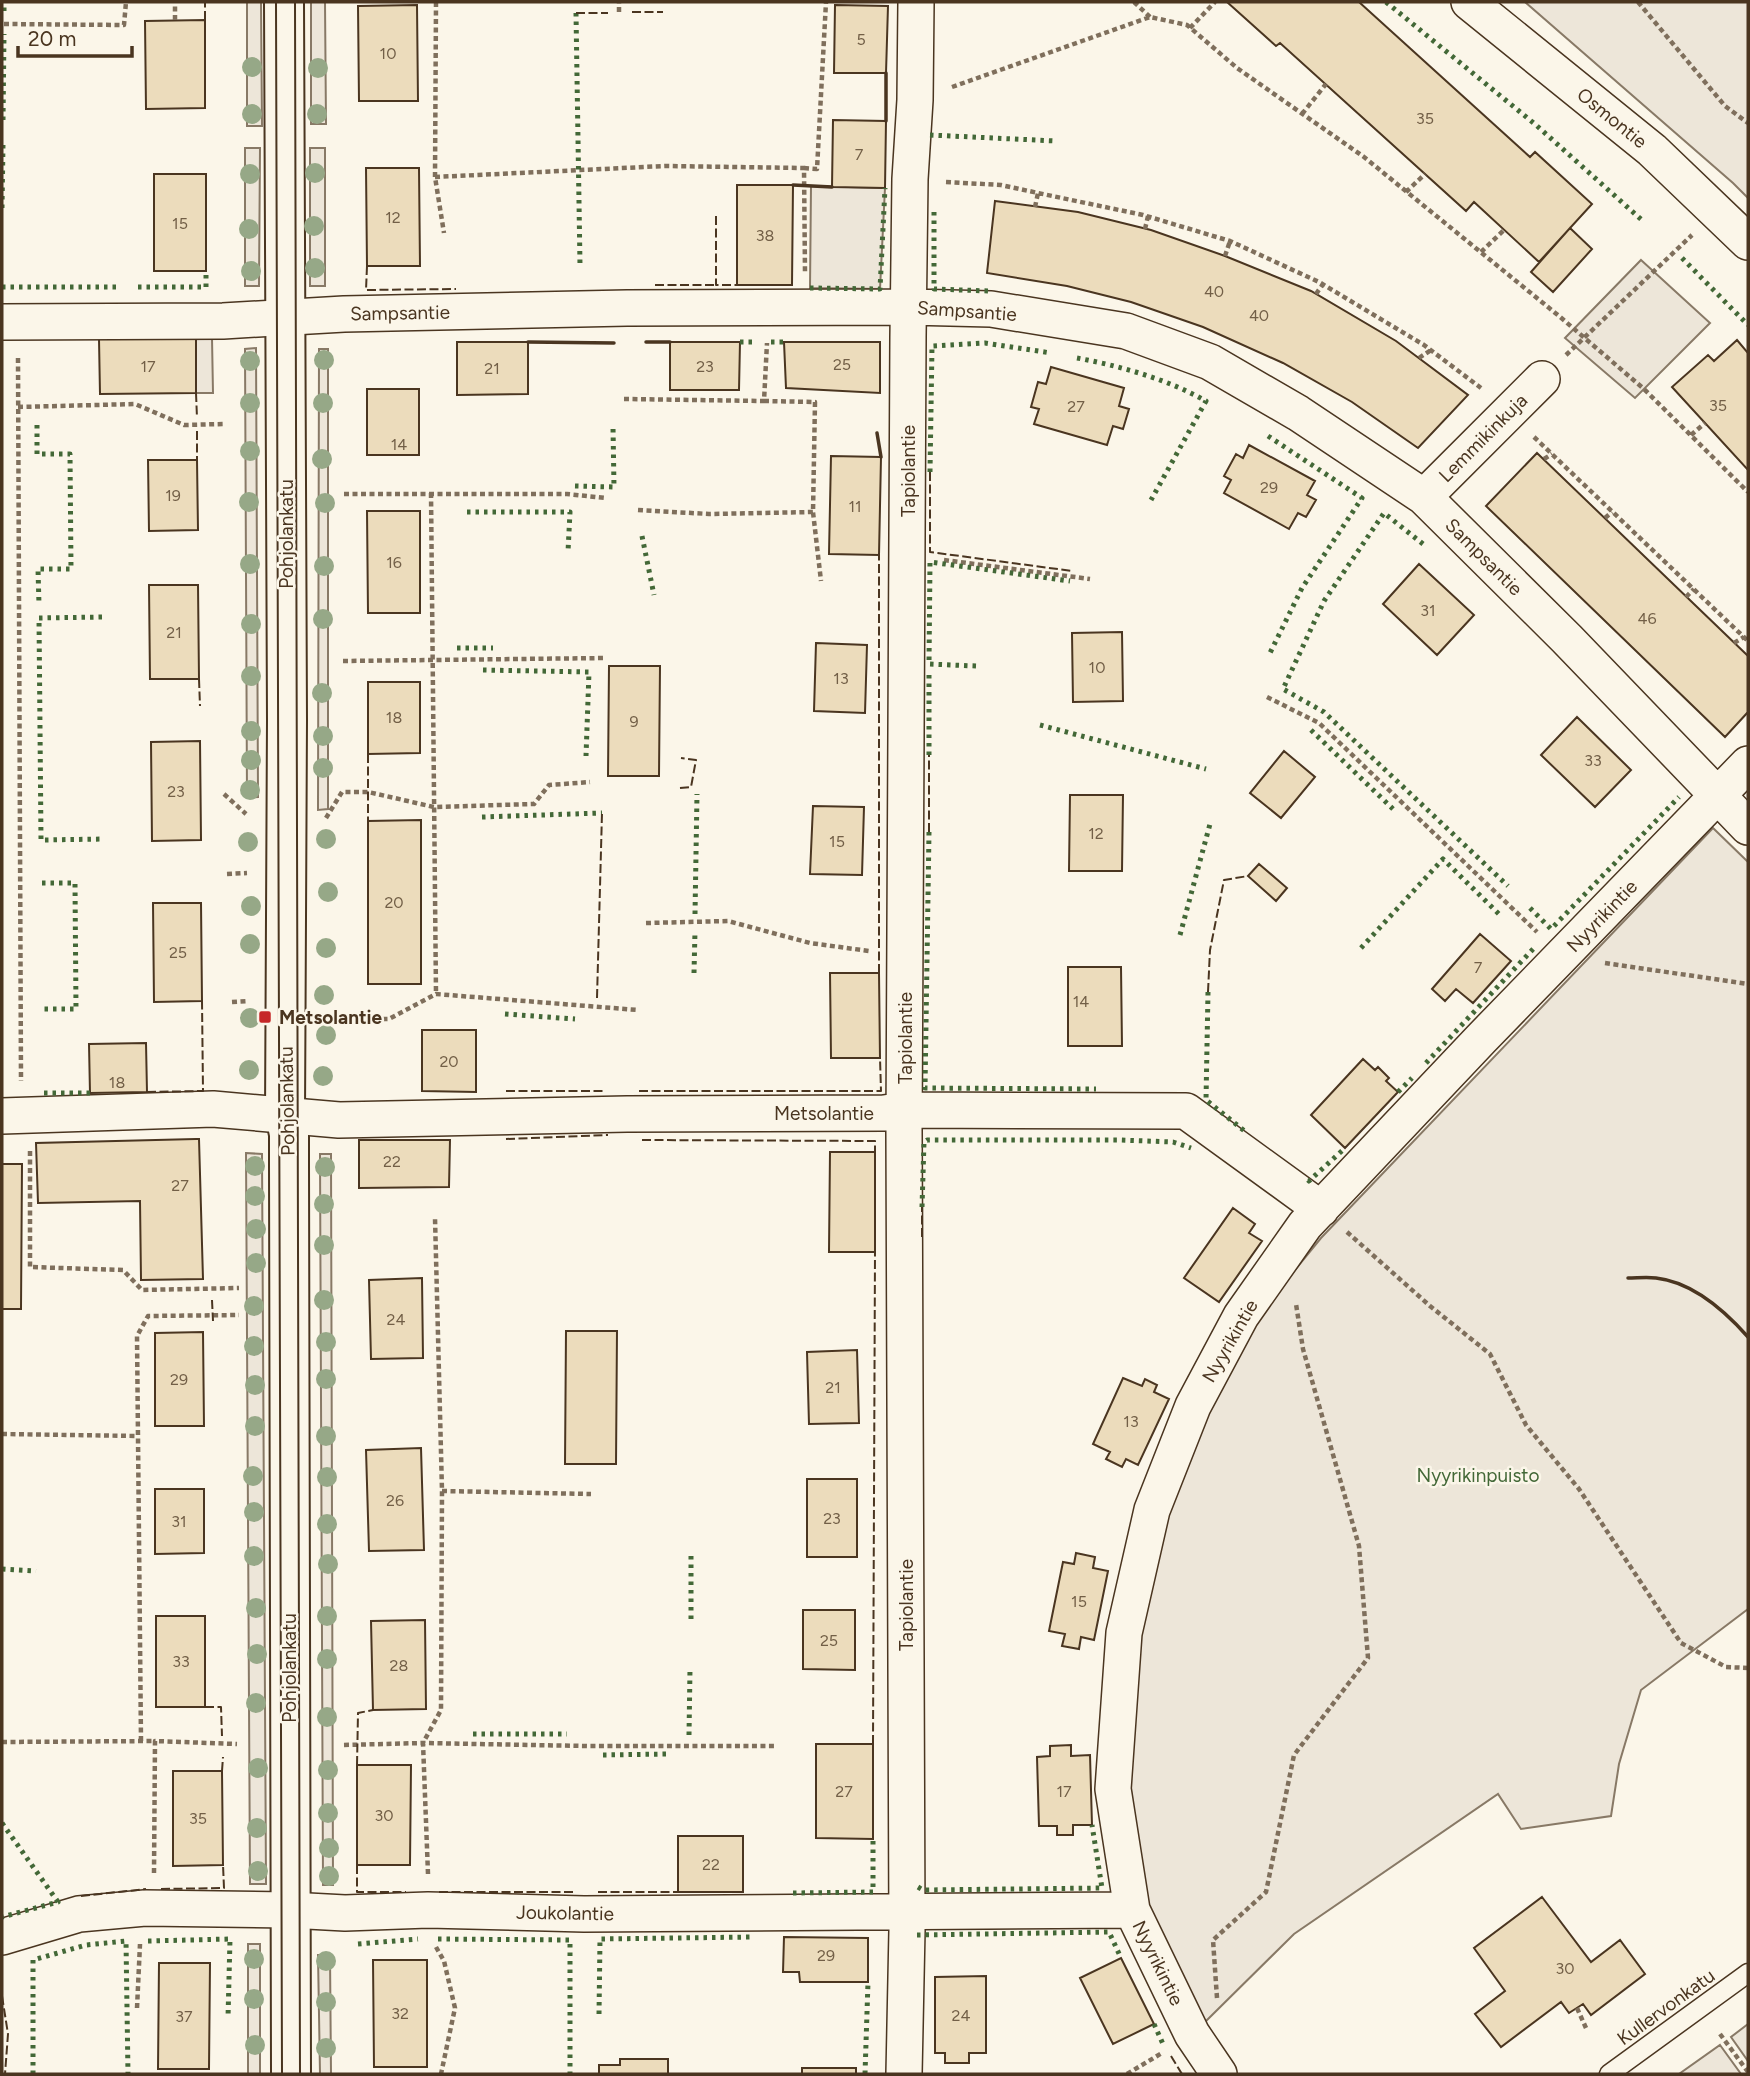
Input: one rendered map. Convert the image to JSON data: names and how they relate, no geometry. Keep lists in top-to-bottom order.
{
  "streets": {
    "street": [
      "Osmontie",
      "Sampsantie",
      "Lemmikinkuja",
      "Tapiolantie",
      "Pohjolankatu",
      "Nyyrikintie",
      "Metsolantie",
      "Joukolantie"
    ],
    "lane": ["Kullervonkatu"]
  },
  "crossings": [
    ["Sampsantie", "Lemmikinkuja"],
    ["Sampsantie", "Tapiolantie"],
    ["Sampsantie", "Pohjolankatu"],
    ["Sampsantie", "Nyyrikintie"],
    ["Tapiolantie", "Metsolantie"],
    ["Tapiolantie", "Joukolantie"],
    ["Pohjolankatu", "Metsolantie"],
    ["Pohjolankatu", "Joukolantie"],
    ["Nyyrikintie", "Metsolantie"],
    ["Nyyrikintie", "Joukolantie"]
  ],
  "parks": ["Nyyrikinpuisto"],
  "places": {
    "transit": ["Metsolantie"]
  },
  "house_numbers": [
    "5",
    "10",
    "35",
    "7",
    "12",
    "15",
    "38",
    "40",
    "40",
    "25",
    "17",
    "23",
    "21",
    "35",
    "27",
    "14",
    "29",
    "19",
    "11",
    "16",
    "31",
    "46",
    "21",
    "10",
    "13",
    "18",
    "9",
    "33",
    "23",
    "12",
    "15",
    "20",
    "25",
    "7",
    "14",
    "20",
    "18",
    "22",
    "27",
    "24",
    "29",
    "21",
    "13",
    "26",
    "23",
    "31",
    "15",
    "25",
    "33",
    "28",
    "27",
    "17",
    "30",
    "35",
    "22",
    "29",
    "30",
    "32",
    "24",
    "37"
  ],
  "scale_bar": "20 m"
}
